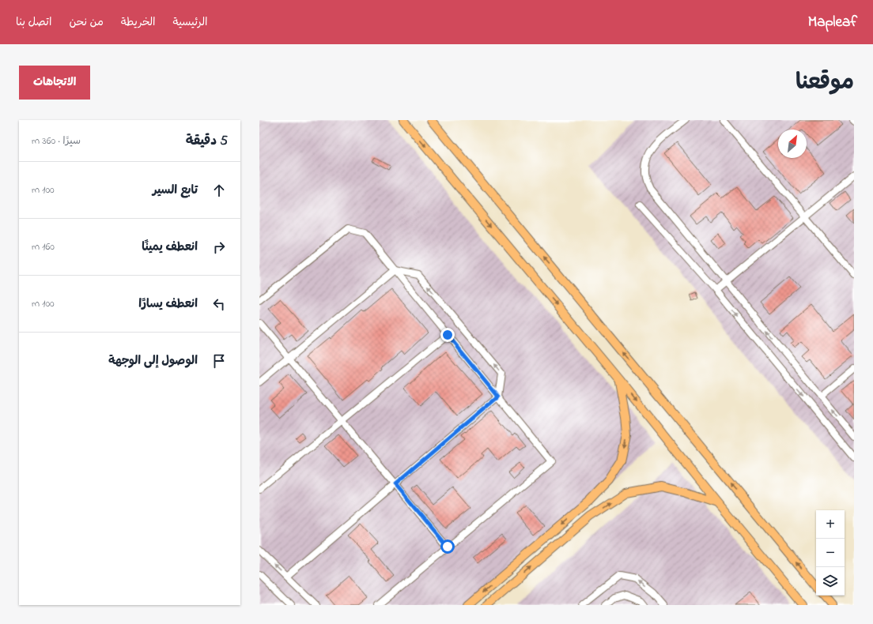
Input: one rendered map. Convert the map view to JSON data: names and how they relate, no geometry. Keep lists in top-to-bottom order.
{
  "north": "top right",
  "page": {
    "header": "Mapleaf",
    "nav": [
      "الرئيسية",
      "الخريطة",
      "من نحن",
      "اتصل بنا"
    ],
    "title": "موقعنا",
    "buttons": "الاتجاهات",
    "heading": ["5 دقيقة", "سيرًا · 360 m"],
    "list": [
      ["تابع السير", "100 m"],
      ["انعطف يمينًا", "160 m"],
      ["انعطف يسارًا", "100 m"],
      "الوصول إلى الوجهة"
    ],
    "map_buttons": ["+", "−"]
  }
}
